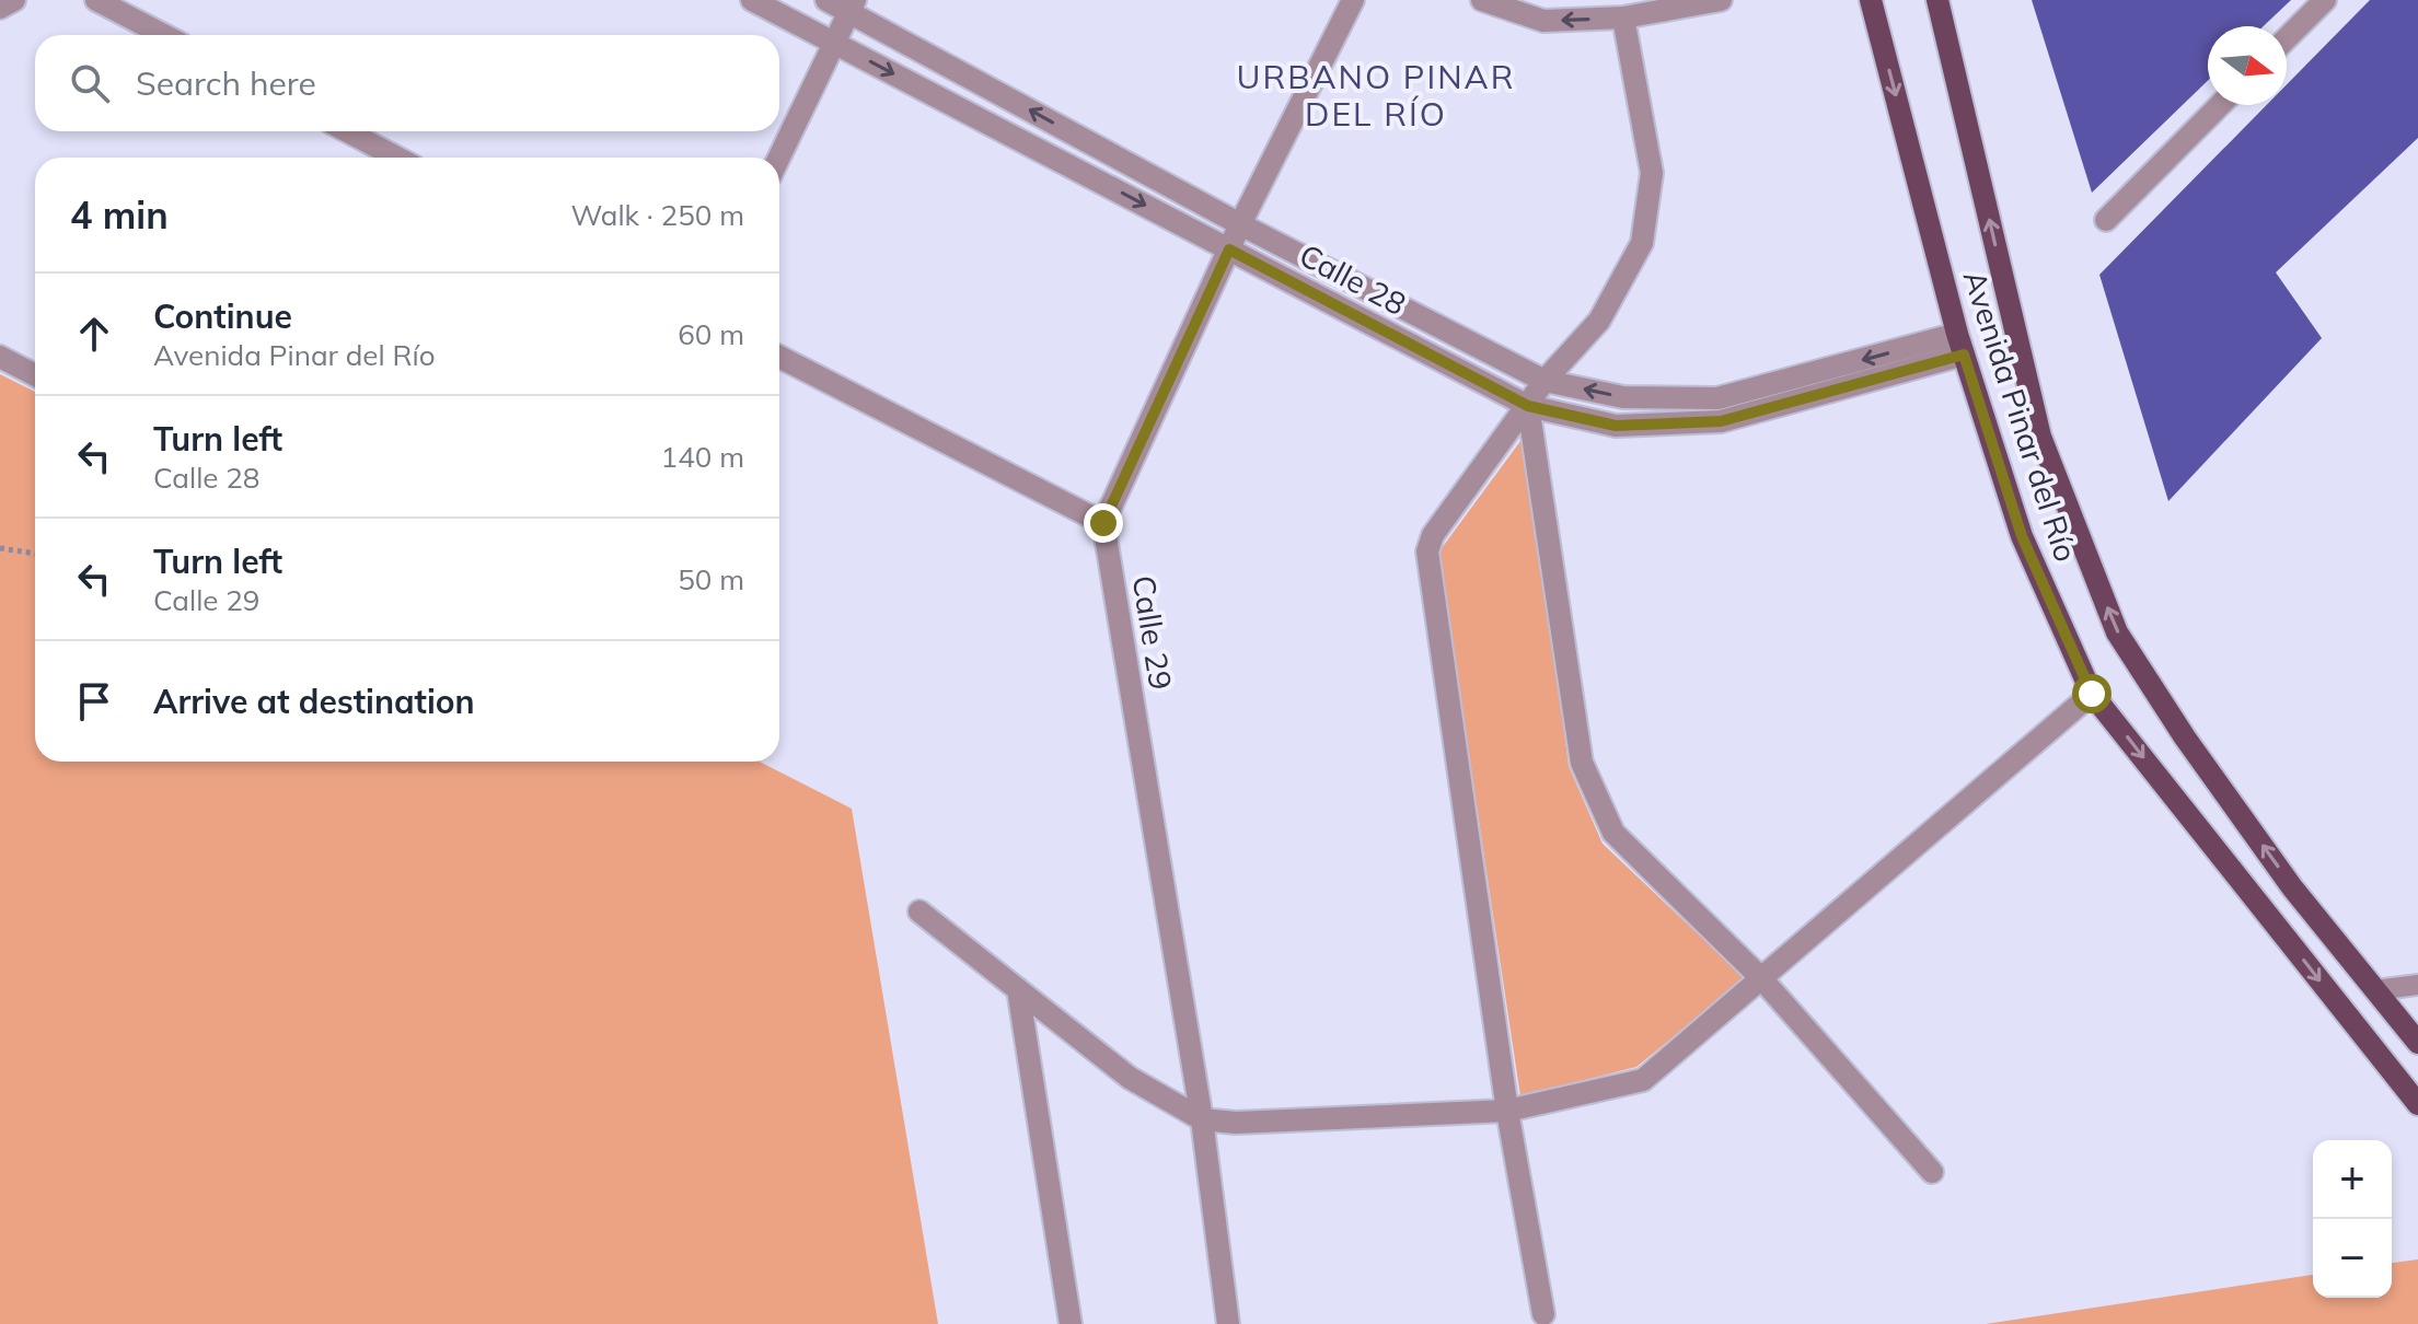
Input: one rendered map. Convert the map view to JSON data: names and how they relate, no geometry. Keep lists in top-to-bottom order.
{
  "streets": {
    "main road": ["Avenida Pinar del Río"],
    "street": ["Calle 28", "Calle 29"]
  },
  "crossings": [
    ["Calle 28", "Avenida Pinar del Río"]
  ],
  "districts": ["URBANO PINAR DEL RÍO"],
  "north": "right",
  "page": {
    "search": "Search here",
    "heading": ["4 min", "Walk · 250 m"],
    "list": [
      ["Continue", "Avenida Pinar del Río", "60 m"],
      ["Turn left", "Calle 28", "140 m"],
      ["Turn left", "Calle 29", "50 m"],
      "Arrive at destination"
    ],
    "map_buttons": ["+", "−"]
  }
}
